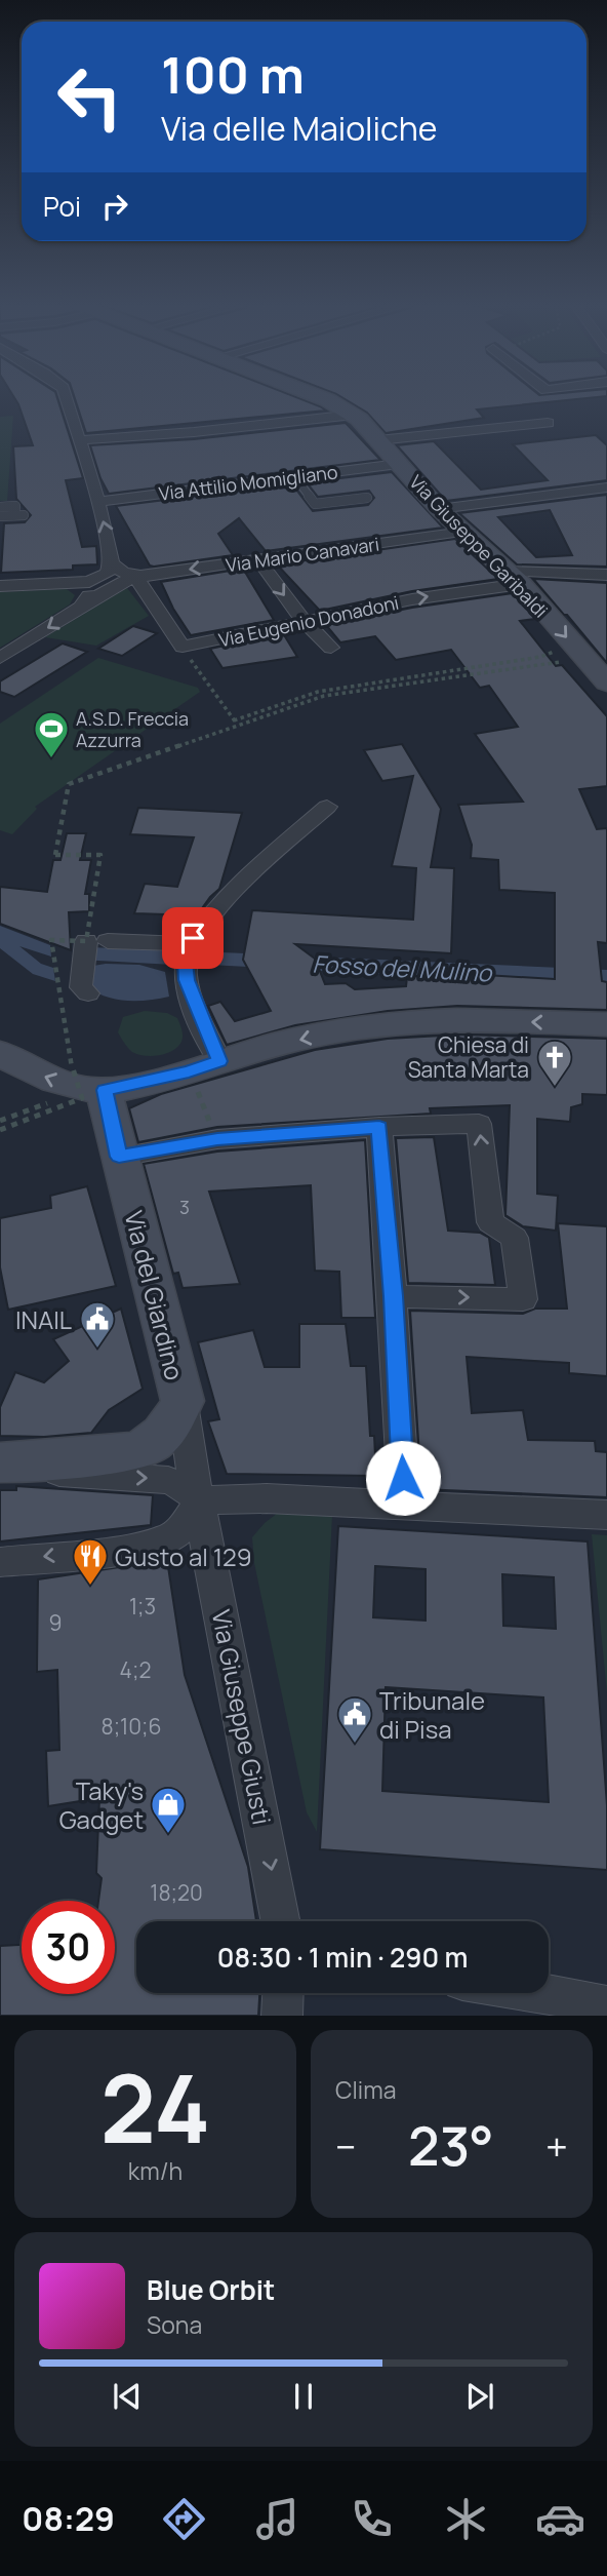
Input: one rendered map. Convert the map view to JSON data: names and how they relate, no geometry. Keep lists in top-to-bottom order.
{
  "streets": {
    "street": [
      "Via Attilio Momigliano",
      "Via Giuseppe Garibaldi",
      "Via Mario Canavari",
      "Via Eugenio Donadoni",
      "Via del Giardino",
      "Via Giuseppe Giusti"
    ]
  },
  "crossings": [
    ["Via Attilio Momigliano", "Via Giuseppe Garibaldi"],
    ["Via Giuseppe Garibaldi", "Via Mario Canavari"],
    ["Via Giuseppe Garibaldi", "Via Eugenio Donadoni"],
    ["Via del Giardino", "Via Giuseppe Giusti"]
  ],
  "one_way": ["Via Giuseppe Giusti"],
  "water": ["Fosso del Mulino"],
  "places": {
    "sports": ["A.S.D. Freccia Azzurra"],
    "church": ["Chiesa di Santa Marta"],
    "public building": ["INAIL", "Tribunale di Pisa"],
    "restaurant": ["Gusto al 129"],
    "shop": ["Taky's Gadget"]
  },
  "house_numbers": [
    "3",
    "1;3",
    "9",
    "4;2",
    "8;10;6",
    "18;20"
  ],
  "page": {
    "turn": ["100 m", "Via delle Maioliche"],
    "then": "Poi",
    "limit": "30",
    "trip": "08:30 · 1 min · 290 m",
    "tile": [
      ["24", "km/h"],
      "Clima"
    ],
    "heat": ["−", "23°", "+"],
    "song": ["Blue Orbit", "Sona"],
    "tabs": "08:29"
  }
}
